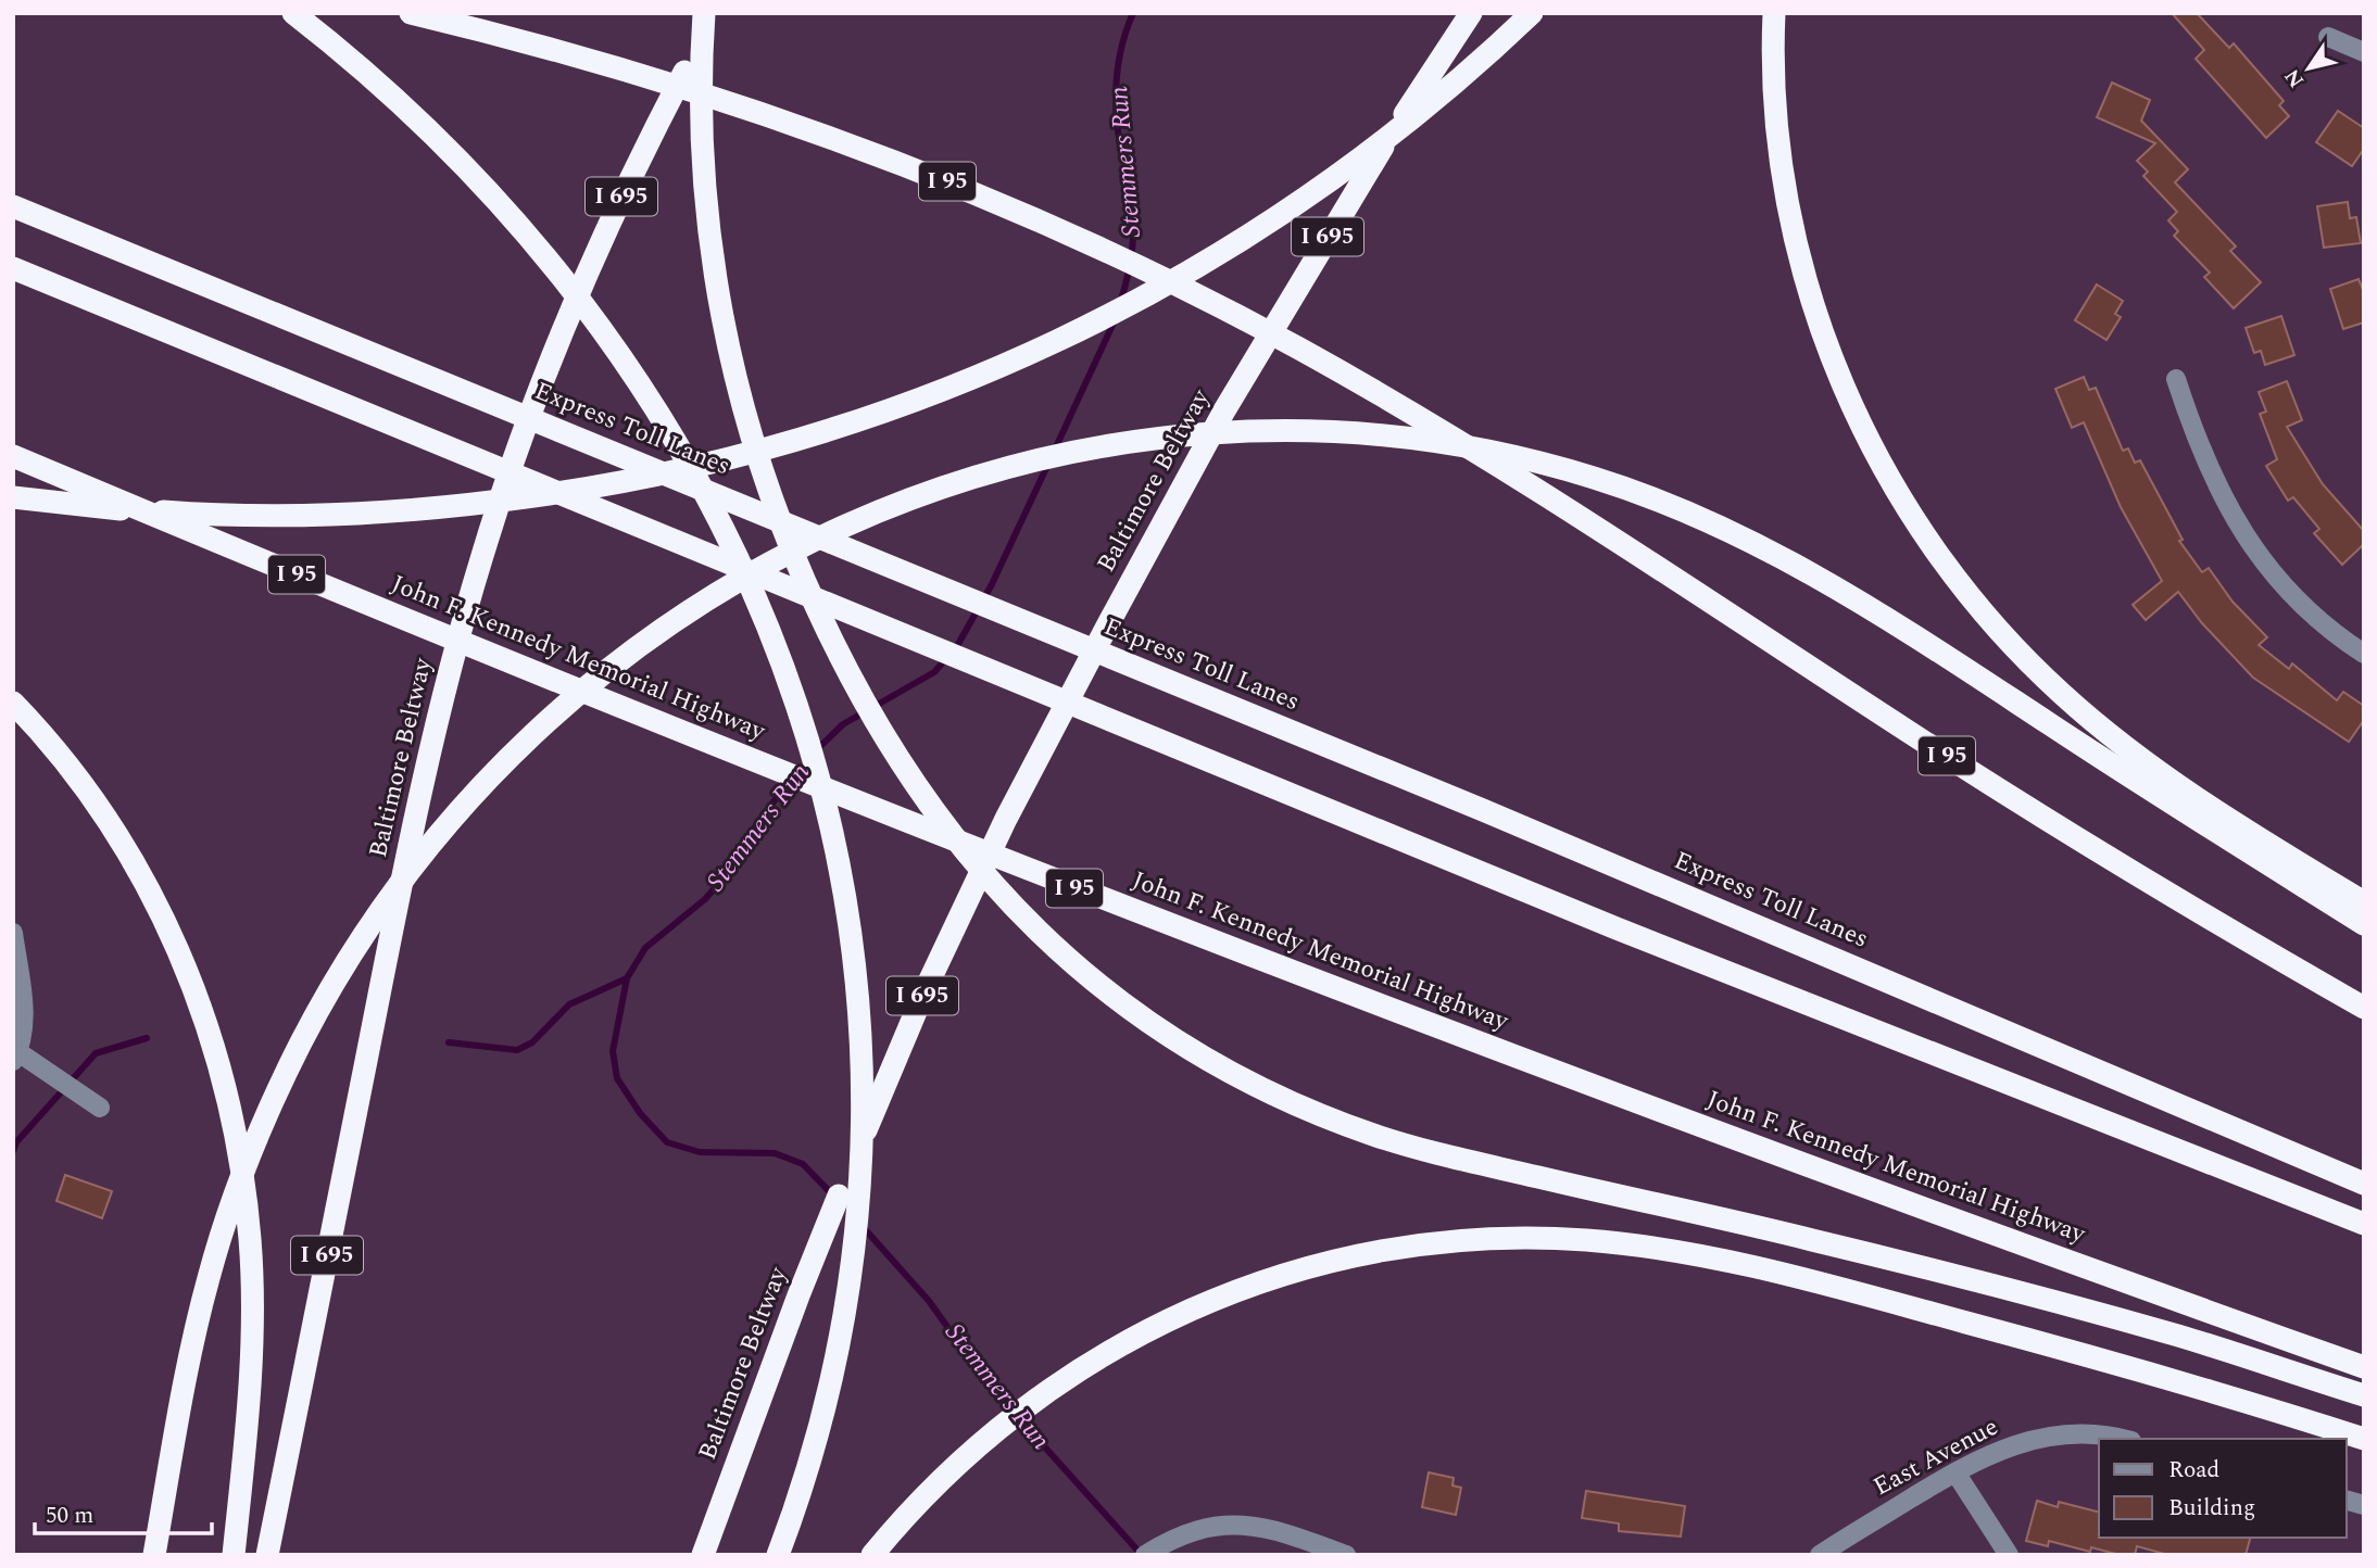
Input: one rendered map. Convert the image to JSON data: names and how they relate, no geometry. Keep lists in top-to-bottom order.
{
  "streets": {
    "highway": [
      "I 95",
      "I 695",
      "Express Toll Lanes",
      "Baltimore Beltway",
      "John F. Kennedy Memorial Highway"
    ],
    "street": ["East Avenue"]
  },
  "water": ["Stemmers Run"],
  "legend": ["Road", "Building"],
  "scale_bar": "50 m",
  "north": "bottom left"
}
